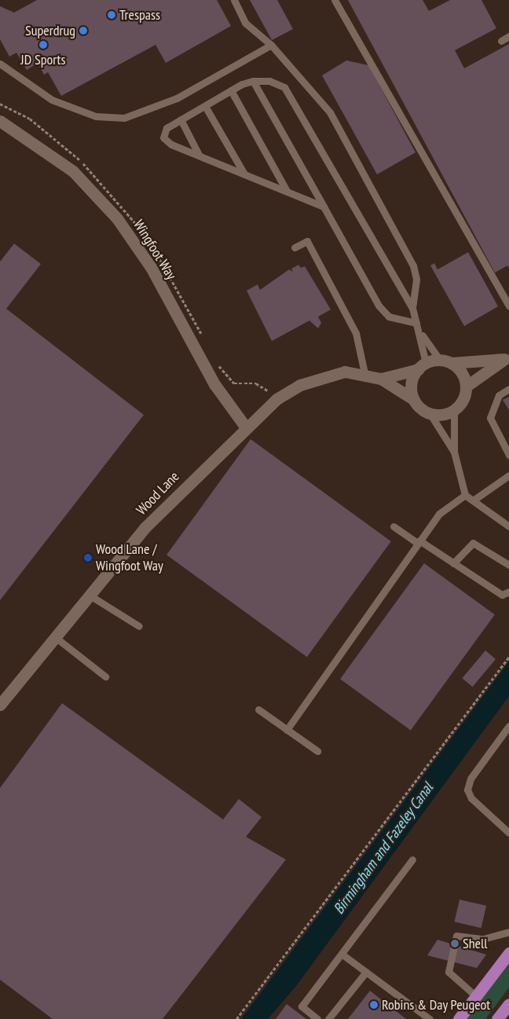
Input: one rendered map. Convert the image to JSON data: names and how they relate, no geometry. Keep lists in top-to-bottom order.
{
  "streets": {
    "street": ["Wingfoot Way", "Wood Lane"]
  },
  "crossings": [
    ["Wingfoot Way", "Wood Lane"]
  ],
  "water": ["Birmingham and Fazeley Canal"],
  "places": [
    "Trespass",
    "Superdrug",
    "JD Sports",
    "Wood Lane / Wingfoot Way",
    "Shell",
    "Robins & Day Peugeot"
  ]
}
